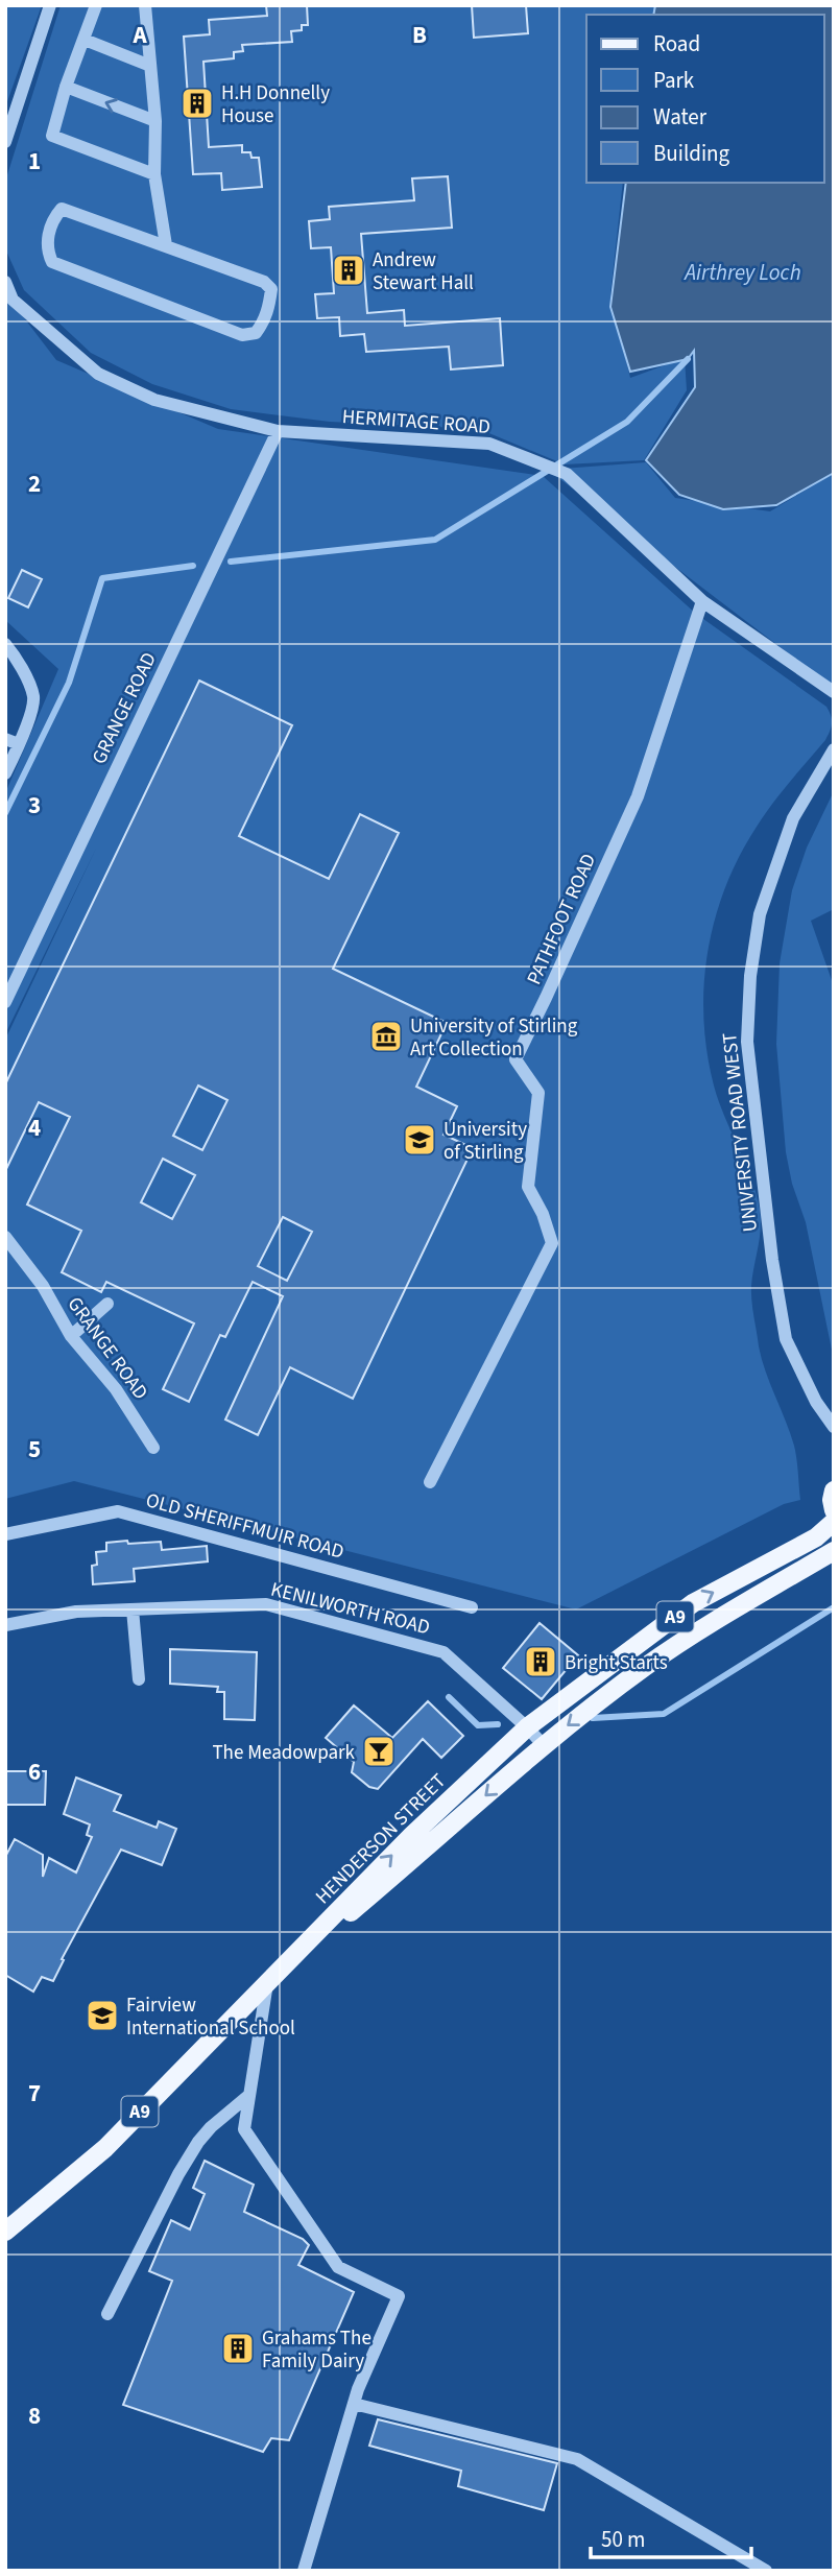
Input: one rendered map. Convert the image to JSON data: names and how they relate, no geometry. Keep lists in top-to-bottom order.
{
  "streets": {
    "main road": ["A9", "HENDERSON STREET"],
    "street": [
      "HERMITAGE ROAD",
      "GRANGE ROAD",
      "PATHFOOT ROAD",
      "UNIVERSITY ROAD WEST",
      "OLD SHERIFFMUIR ROAD",
      "KENILWORTH ROAD"
    ]
  },
  "crossings": [
    ["HERMITAGE ROAD", "GRANGE ROAD"],
    ["HERMITAGE ROAD", "PATHFOOT ROAD"],
    ["KENILWORTH ROAD", "A9"],
    ["KENILWORTH ROAD", "HENDERSON STREET"],
    ["A9", "HENDERSON STREET"]
  ],
  "water": ["Airthrey Loch"],
  "places": {
    "building": [
      "H.H Donnelly House",
      "Andrew Stewart Hall",
      "Bright Starts",
      "Grahams The Family Dairy"
    ],
    "museum": ["University of Stirling Art Collection"],
    "school or university": ["University of Stirling", "Fairview International School"],
    "bar": ["The Meadowpark"]
  },
  "legend": [
    "Road",
    "Park",
    "Water",
    "Building"
  ],
  "scale_bar": "50 m",
  "grid": {
    "columns": ["A", "B"],
    "rows": [
      "1",
      "2",
      "3",
      "4",
      "5",
      "6",
      "7",
      "8"
    ]
  }
}
